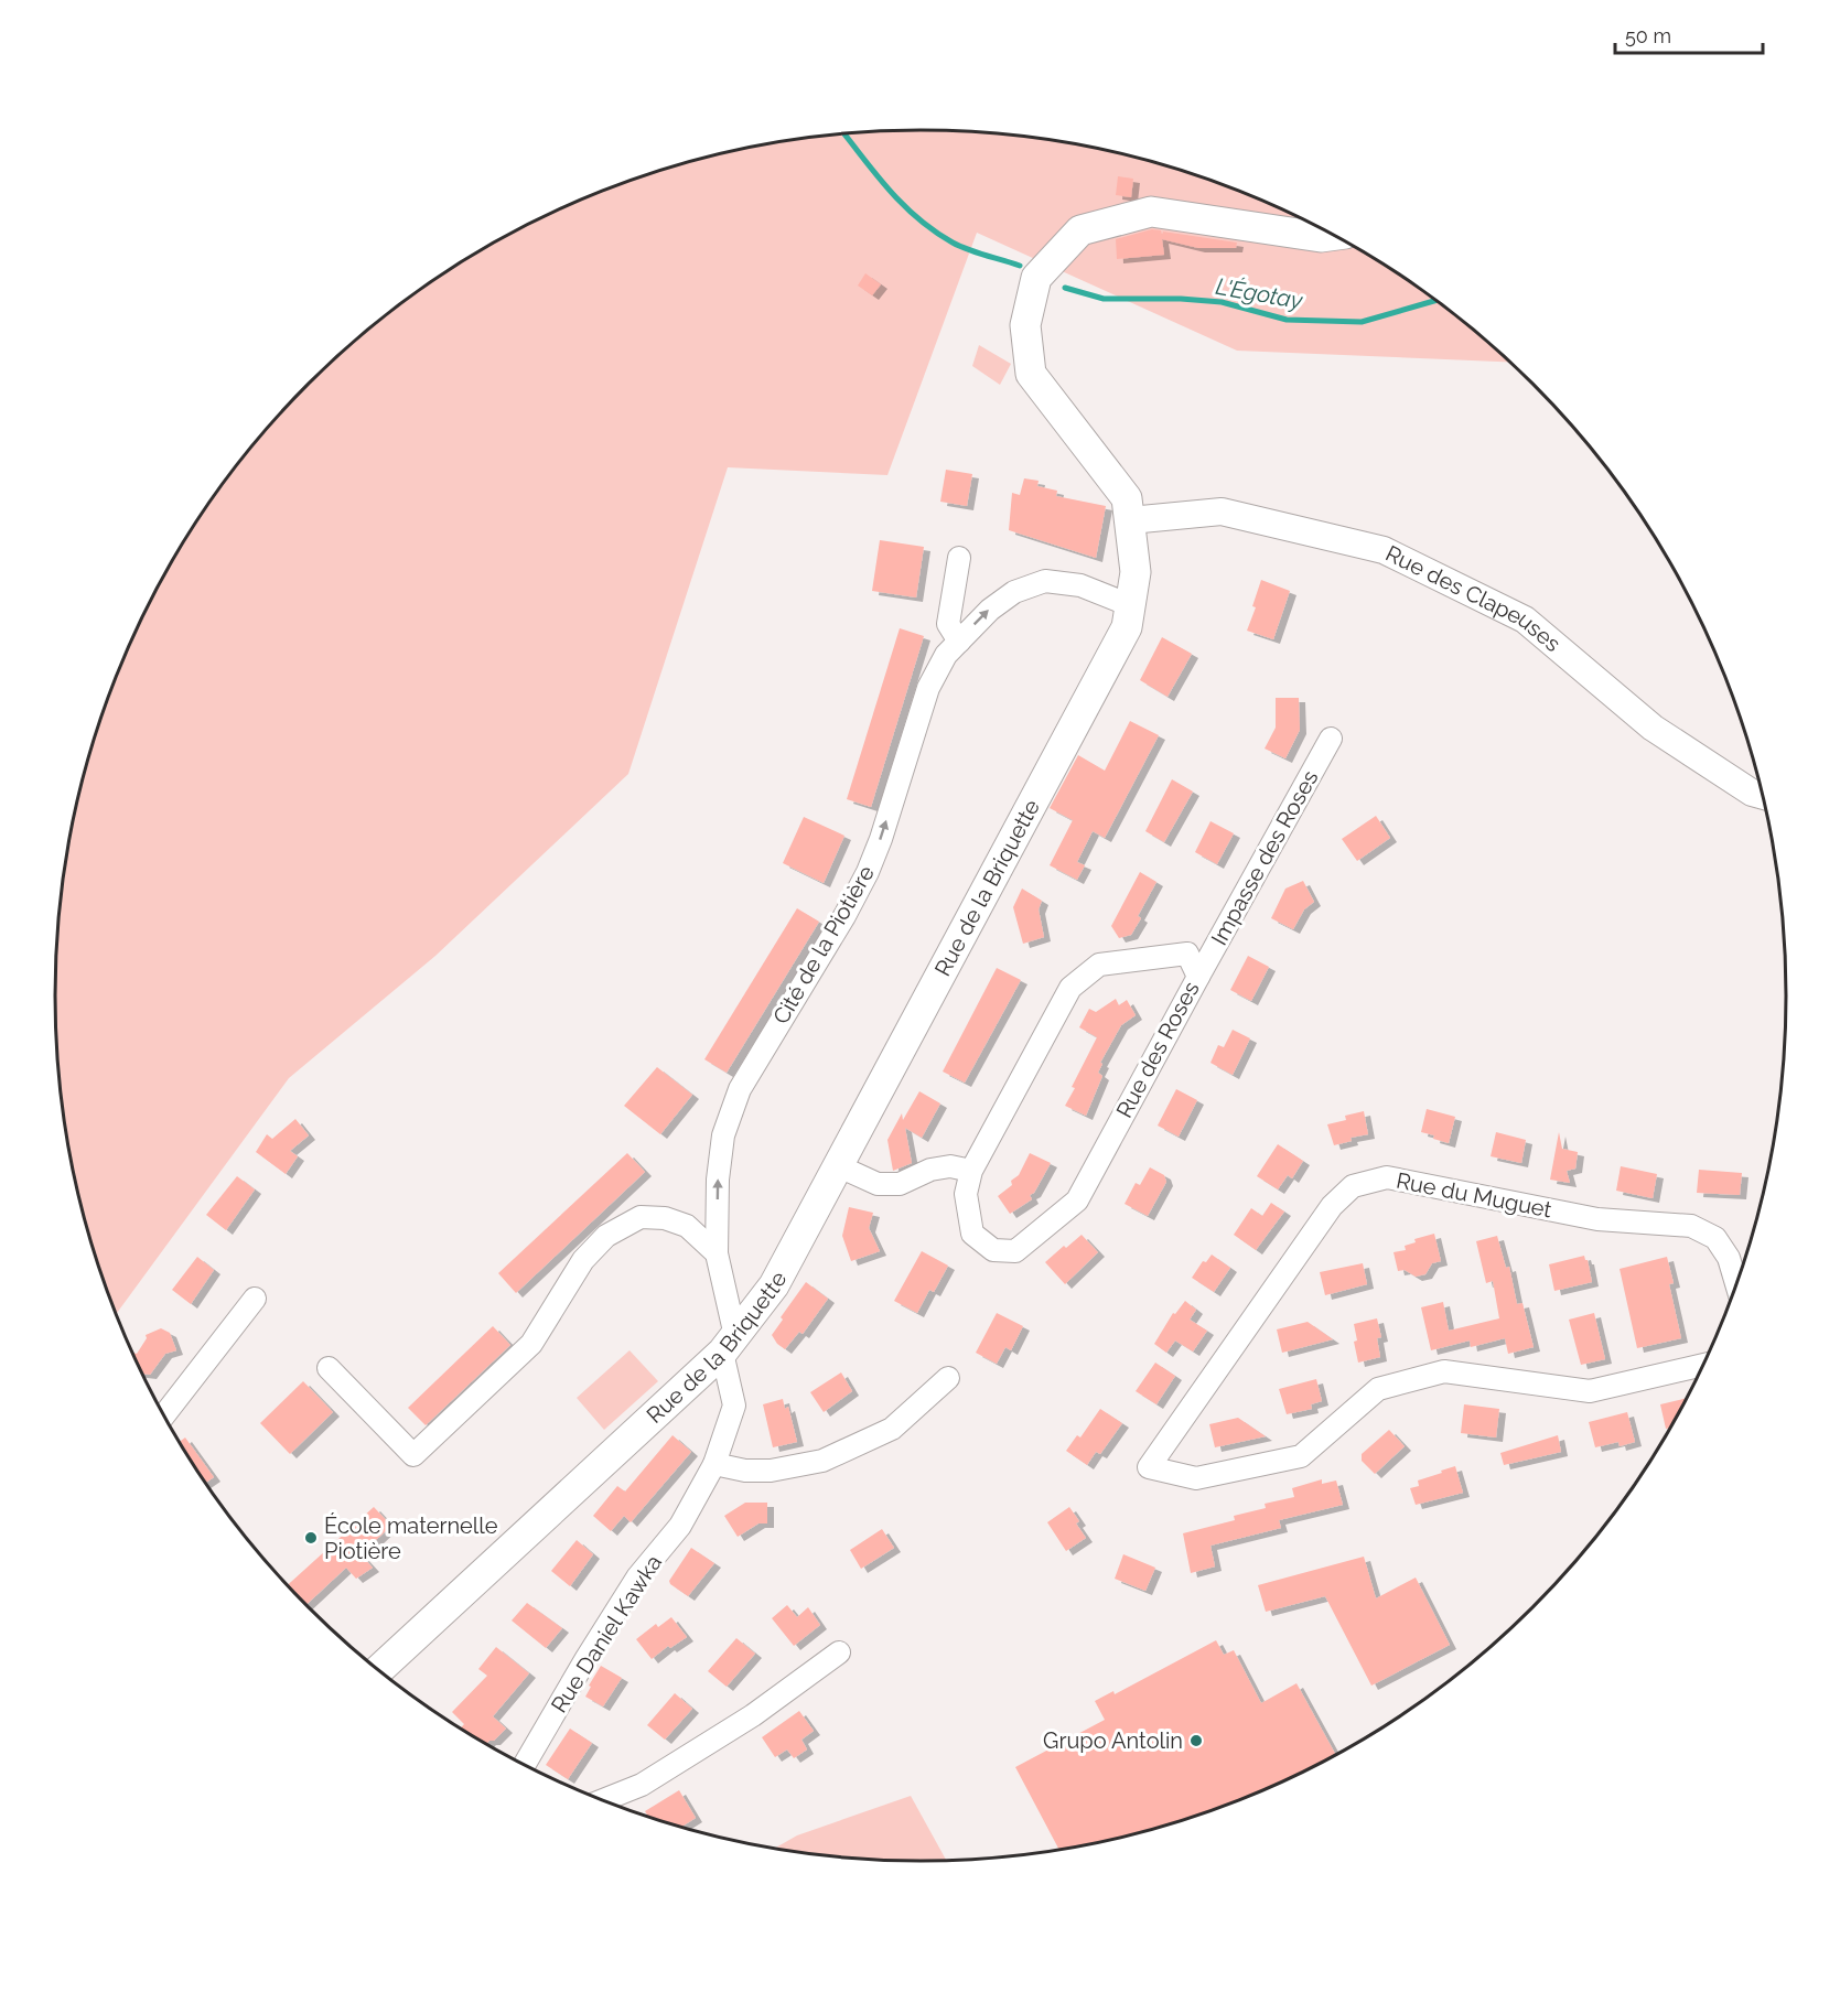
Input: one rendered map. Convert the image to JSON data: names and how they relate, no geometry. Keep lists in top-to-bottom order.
{
  "streets": {
    "main road": ["Rue de la Briquette"],
    "street": [
      "Rue des Clapeuses",
      "Impasse des Roses",
      "Cité de la Piotière",
      "Rue des Roses",
      "Rue du Muguet",
      "Rue Daniel Kawka"
    ]
  },
  "crossings": [
    ["Rue des Clapeuses", "Rue de la Briquette"],
    ["Impasse des Roses", "Rue des Roses"],
    ["Rue de la Briquette", "Cité de la Piotière"],
    ["Rue de la Briquette", "Rue Daniel Kawka"],
    ["Cité de la Piotière", "Rue Daniel Kawka"]
  ],
  "one_way": ["Cité de la Piotière"],
  "water": ["L'Égotay"],
  "places": ["École maternelle Piotière", "Grupo Antolin"],
  "scale_bar": "50 m"
}
